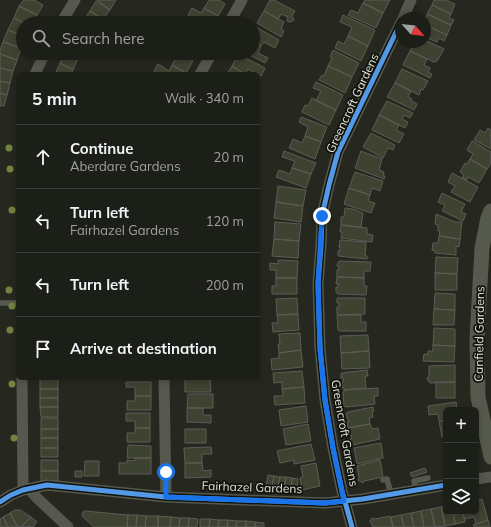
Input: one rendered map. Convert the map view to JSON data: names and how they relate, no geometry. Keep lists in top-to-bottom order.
{
  "streets": {
    "street": ["Greencroft Gardens", "Canfield Gardens", "Fairhazel Gardens"]
  },
  "crossings": [
    ["Greencroft Gardens", "Fairhazel Gardens"]
  ],
  "north": "bottom right",
  "page": {
    "search": "Search here",
    "heading": ["5 min", "Walk · 340 m"],
    "list": [
      ["Continue", "Aberdare Gardens", "20 m"],
      ["Turn left", "Fairhazel Gardens", "120 m"],
      ["Turn left", "200 m"],
      "Arrive at destination"
    ],
    "map_buttons": ["+", "−"]
  }
}
